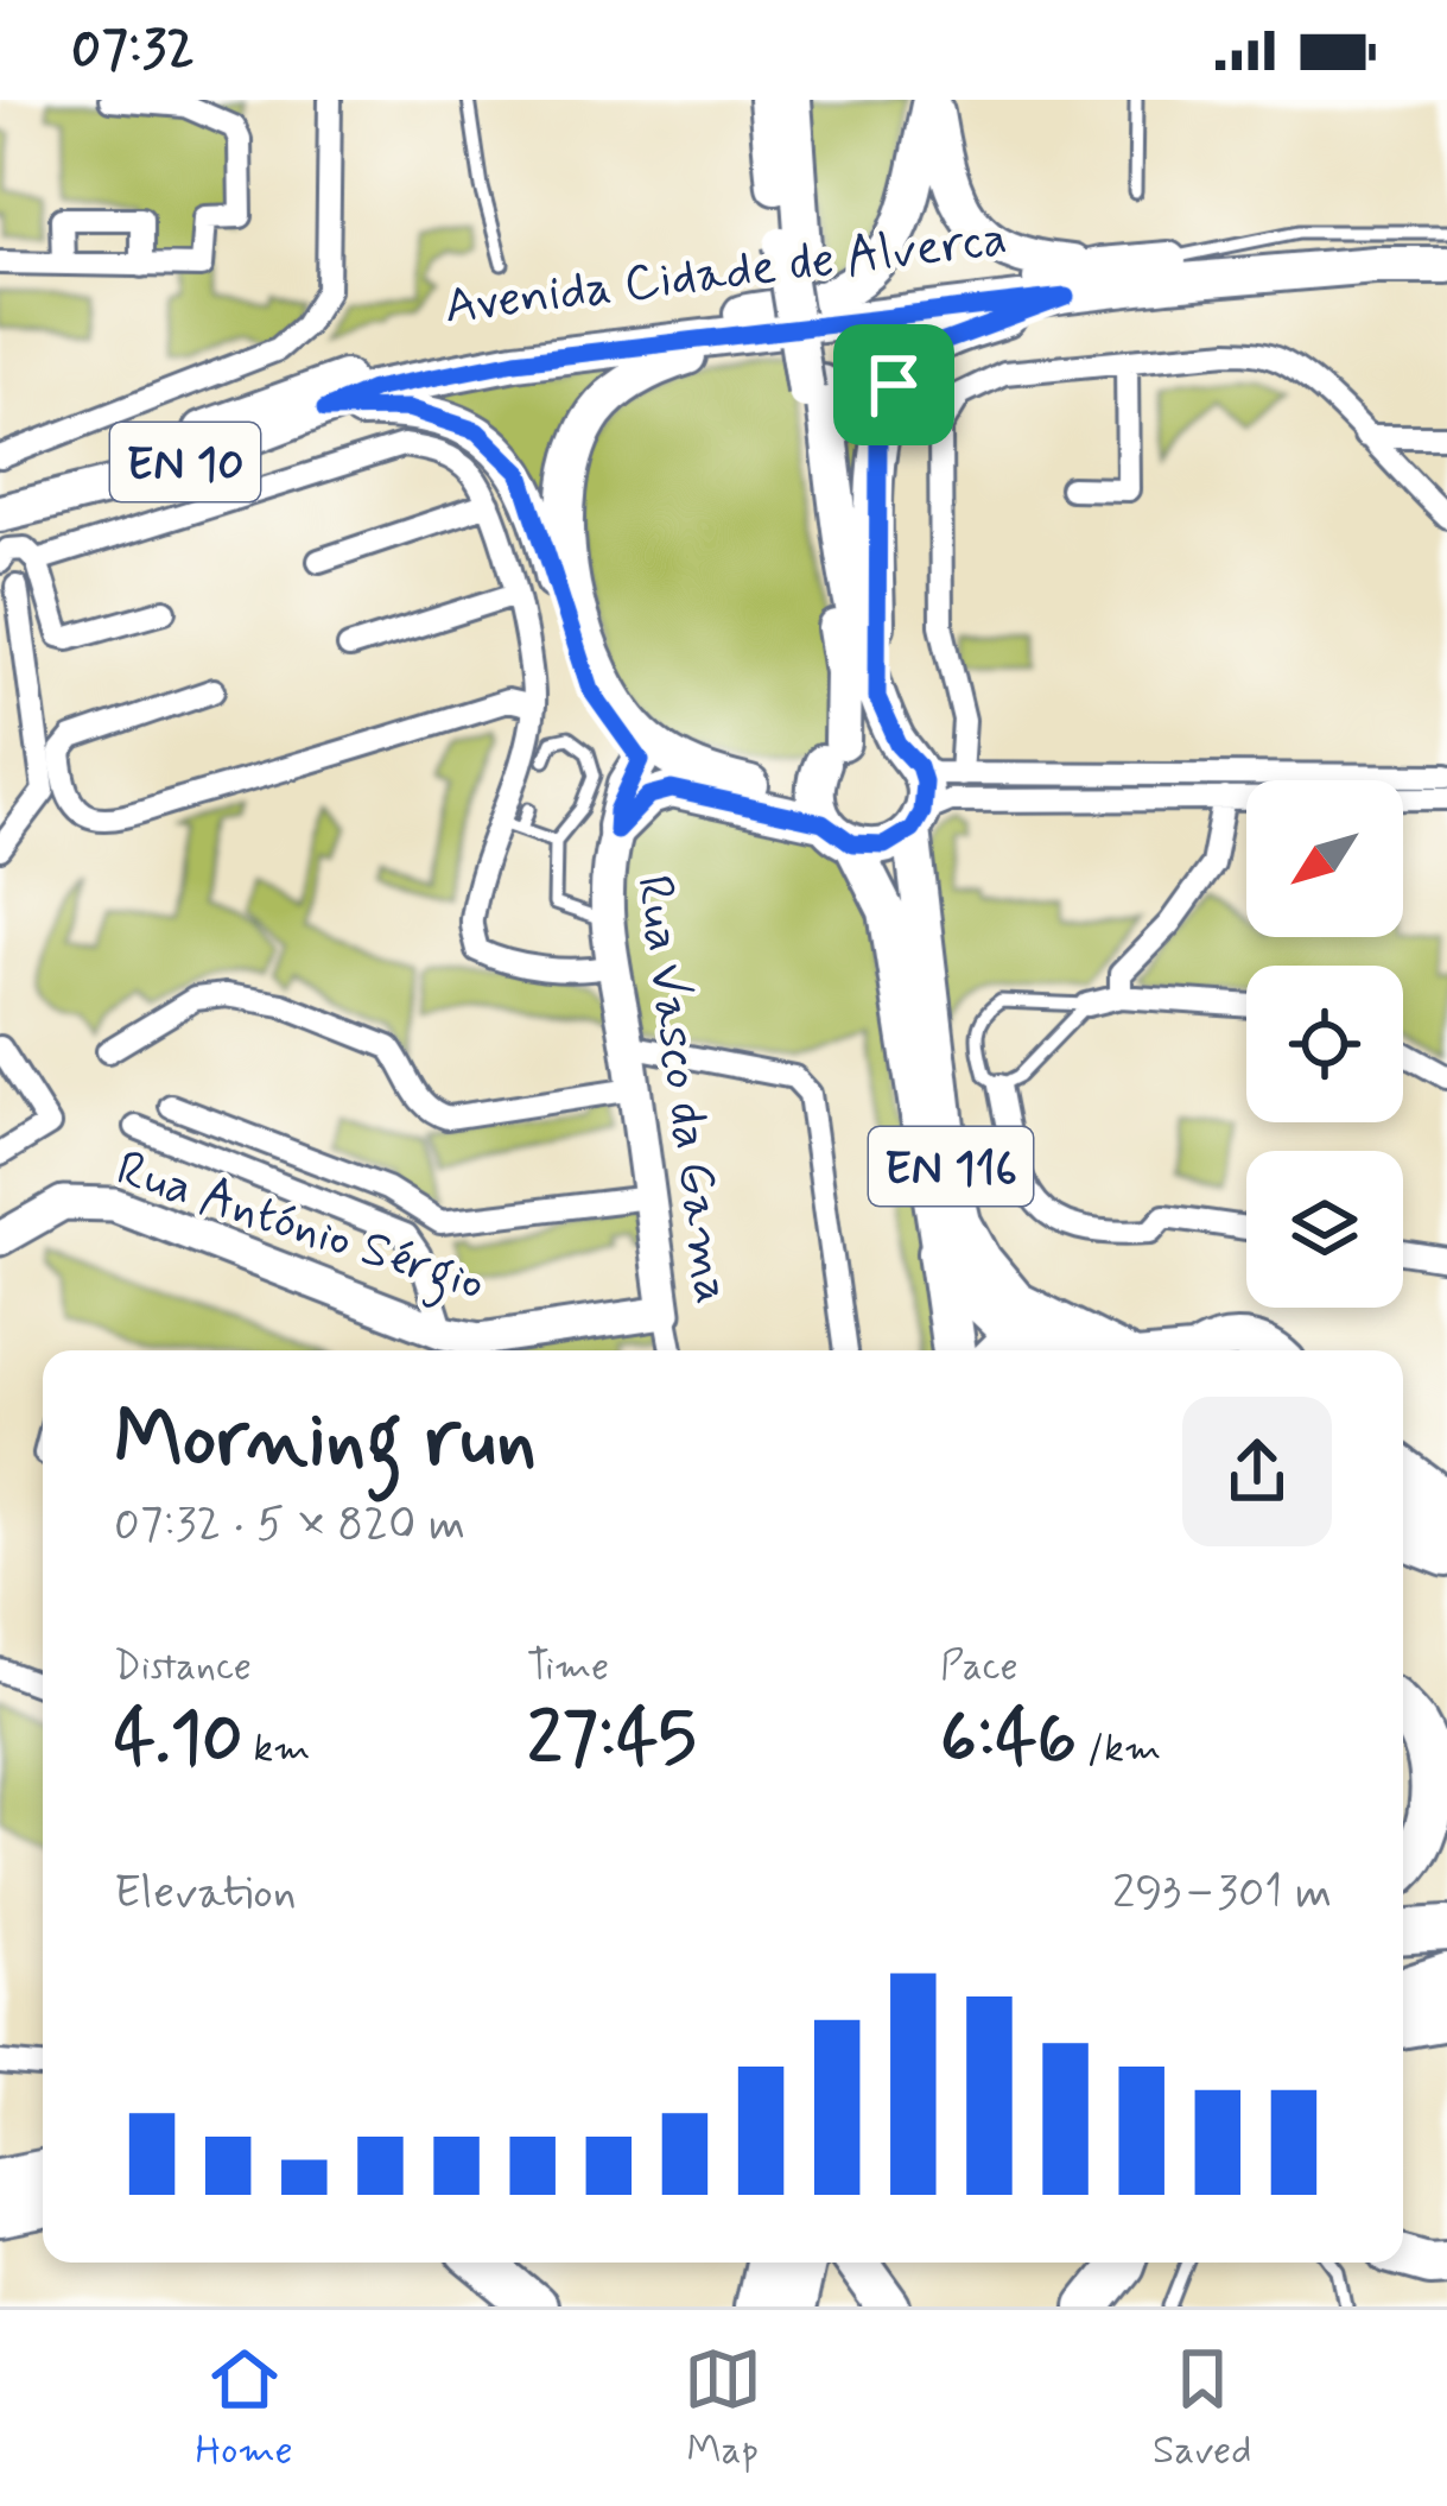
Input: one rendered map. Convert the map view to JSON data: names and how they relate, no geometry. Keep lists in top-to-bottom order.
{
  "streets": {
    "main road": [
      "Avenida Cidade de Alverca",
      "EN 10",
      "Rua Vasco da Gama",
      "EN 116",
      "Rua António Sérgio"
    ]
  },
  "crossings": [
    ["Rua Vasco da Gama", "Rua António Sérgio"]
  ],
  "north": "bottom left",
  "page": {
    "status": "07:32",
    "heading": ["Morning run", "07:32 · 5 × 820 m"],
    "stats": [
      ["Distance", "4.10 km"],
      ["Time", "27:45"],
      ["Pace", "6:46 /km"]
    ],
    "chart": ["Elevation", "293–301 m"],
    "tabs": ["Home", "Map", "Saved"]
  }
}
